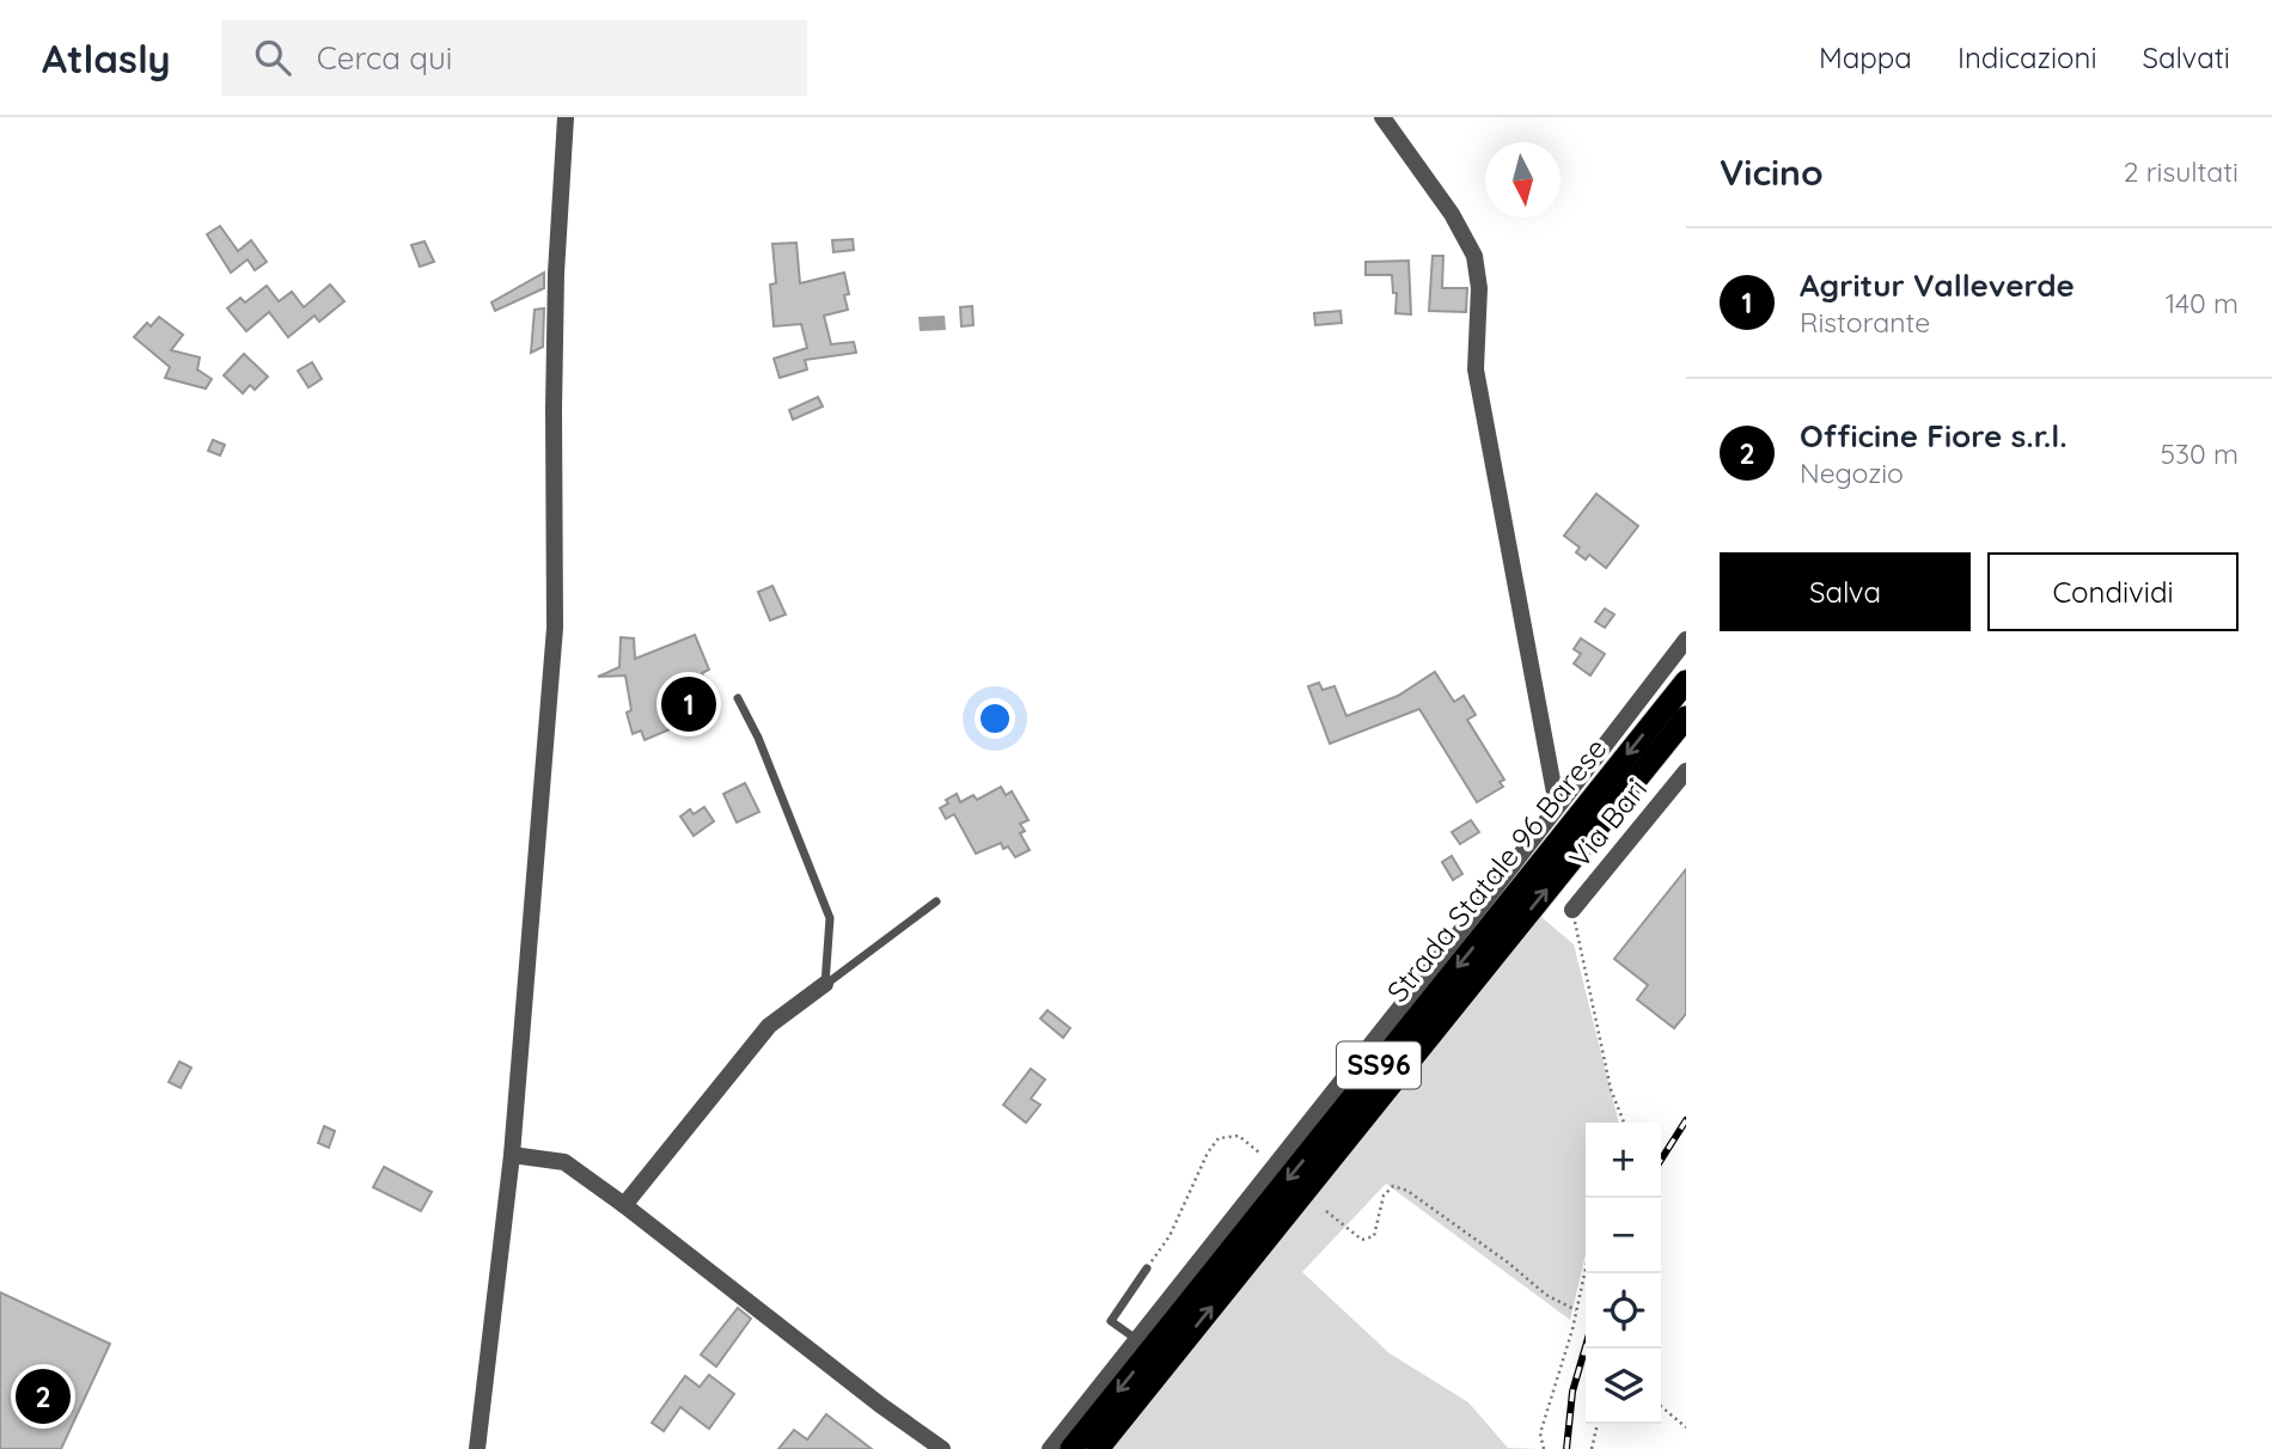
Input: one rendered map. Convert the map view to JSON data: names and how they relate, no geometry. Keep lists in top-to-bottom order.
{
  "streets": {
    "highway": ["Strada Statale 96 Barese", "SS96"],
    "street": ["Via Bari"]
  },
  "north": "bottom",
  "page": {
    "header": "Atlasly",
    "search": "Cerca qui",
    "nav": ["Mappa", "Indicazioni", "Salvati"],
    "heading": ["Vicino", "2 risultati"],
    "list": [
      {
        "mark": "1",
        "name": "Agritur Valleverde",
        "note": "Ristorante",
        "value": "140 m"
      },
      {
        "mark": "2",
        "name": "Officine Fiore s.r.l.",
        "note": "Negozio",
        "value": "530 m"
      }
    ],
    "buttons": ["Salva", "Condividi"],
    "pins": ["1", "2"],
    "map_buttons": ["+", "−"]
  }
}
